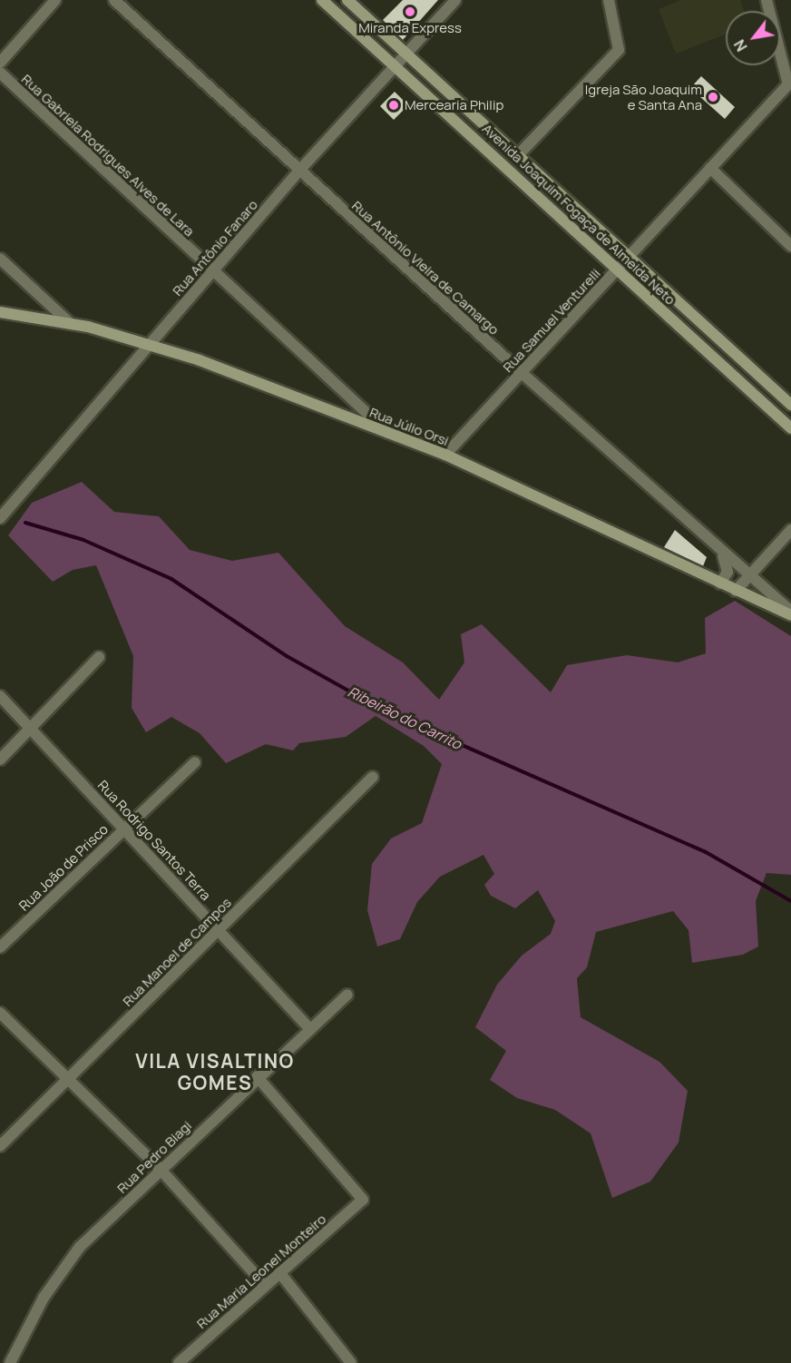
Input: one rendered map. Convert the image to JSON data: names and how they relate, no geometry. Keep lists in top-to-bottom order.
{
  "streets": {
    "street": [
      "Rua Gabriela Rodrigues Alves de Lara",
      "Avenida Joaquim Fogaça de Almeida Neto",
      "Rua Antônio Fanaro",
      "Rua Antônio Vieira de Camargo",
      "Rua Samuel Venturelli",
      "Rua Júlio Orsi",
      "Rua Rodrigo Santos Terra",
      "Rua João de Prisco",
      "Rua Manoel de Campos",
      "Rua Pedro Biagi",
      "Rua Maria Leonel Monteiro"
    ]
  },
  "crossings": [
    ["Rua Gabriela Rodrigues Alves de Lara", "Rua Antônio Fanaro"],
    ["Rua Gabriela Rodrigues Alves de Lara", "Rua Júlio Orsi"],
    ["Avenida Joaquim Fogaça de Almeida Neto", "Rua Antônio Fanaro"],
    ["Avenida Joaquim Fogaça de Almeida Neto", "Rua Samuel Venturelli"],
    ["Rua Antônio Fanaro", "Rua Antônio Vieira de Camargo"],
    ["Rua Antônio Fanaro", "Rua Júlio Orsi"],
    ["Rua Antônio Vieira de Camargo", "Rua Samuel Venturelli"],
    ["Rua Antônio Vieira de Camargo", "Rua Júlio Orsi"],
    ["Rua Samuel Venturelli", "Rua Júlio Orsi"],
    ["Rua Rodrigo Santos Terra", "Rua João de Prisco"],
    ["Rua Rodrigo Santos Terra", "Rua Manoel de Campos"],
    ["Rua Rodrigo Santos Terra", "Rua Pedro Biagi"],
    ["Rua Pedro Biagi", "Rua Maria Leonel Monteiro"]
  ],
  "districts": ["VILA VISALTINO GOMES"],
  "water": ["Ribeirão do Carrito"],
  "places": ["Miranda Express", "Igreja São Joaquim e Santa Ana", "Mercearia Philip"],
  "north": "bottom left"
}
